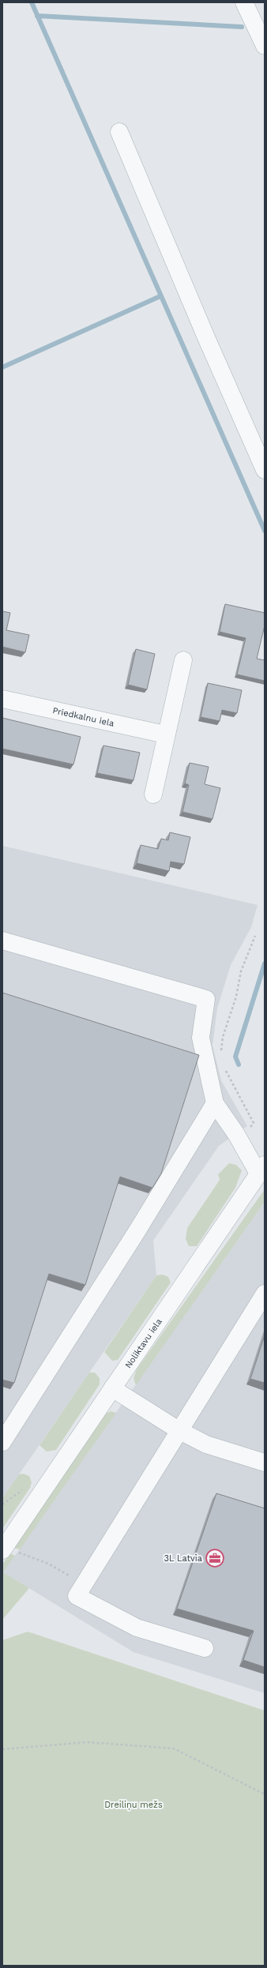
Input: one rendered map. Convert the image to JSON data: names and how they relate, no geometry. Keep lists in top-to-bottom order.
{
  "streets": {
    "street": ["Priedkalnu iela", "Noliktavu iela"]
  },
  "parks": ["Dreiliņu mežs"],
  "places": {
    "office": ["3L Latvia"]
  }
}
